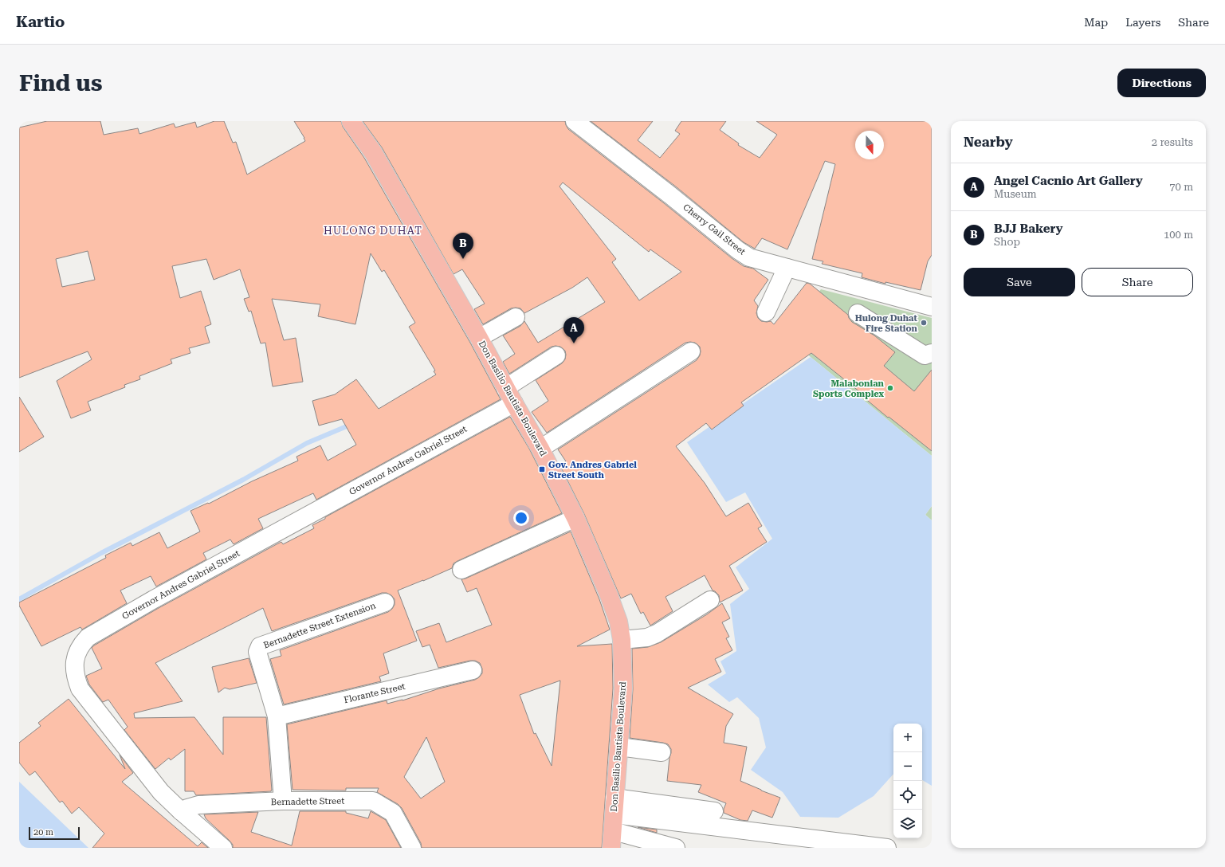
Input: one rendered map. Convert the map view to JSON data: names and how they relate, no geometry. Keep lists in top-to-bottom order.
{
  "streets": {
    "main road": ["Don Basilio Bautista Boulevard"],
    "street": [
      "Cherry Gail Street",
      "Governor Andres Gabriel Street",
      "Bernadette Street Extension",
      "Florante Street",
      "Bernadette Street"
    ]
  },
  "crossings": [
    ["Don Basilio Bautista Boulevard", "Governor Andres Gabriel Street"],
    ["Governor Andres Gabriel Street", "Bernadette Street"],
    ["Bernadette Street Extension", "Florante Street"],
    ["Bernadette Street Extension", "Bernadette Street"]
  ],
  "districts": ["HULONG DUHAT"],
  "places": {
    "other": ["Hulong Duhat Fire Station", "Malabonian Sports Complex"],
    "transit": ["Gov. Andres Gabriel Street South"]
  },
  "scale_bar": "20 m",
  "north": "bottom",
  "page": {
    "header": "Kartio",
    "nav": ["Map", "Layers", "Share"],
    "buttons": [
      "Directions",
      ["Save", "Share"]
    ],
    "title": "Find us",
    "heading": ["Nearby", "2 results"],
    "list": [
      {
        "mark": "A",
        "name": "Angel Cacnio Art Gallery",
        "note": "Museum",
        "value": "70 m"
      },
      {
        "mark": "B",
        "name": "BJJ Bakery",
        "note": "Shop",
        "value": "100 m"
      }
    ],
    "pins": ["B", "A"],
    "map_buttons": ["+", "−"],
    "scale": "20 m"
  }
}
